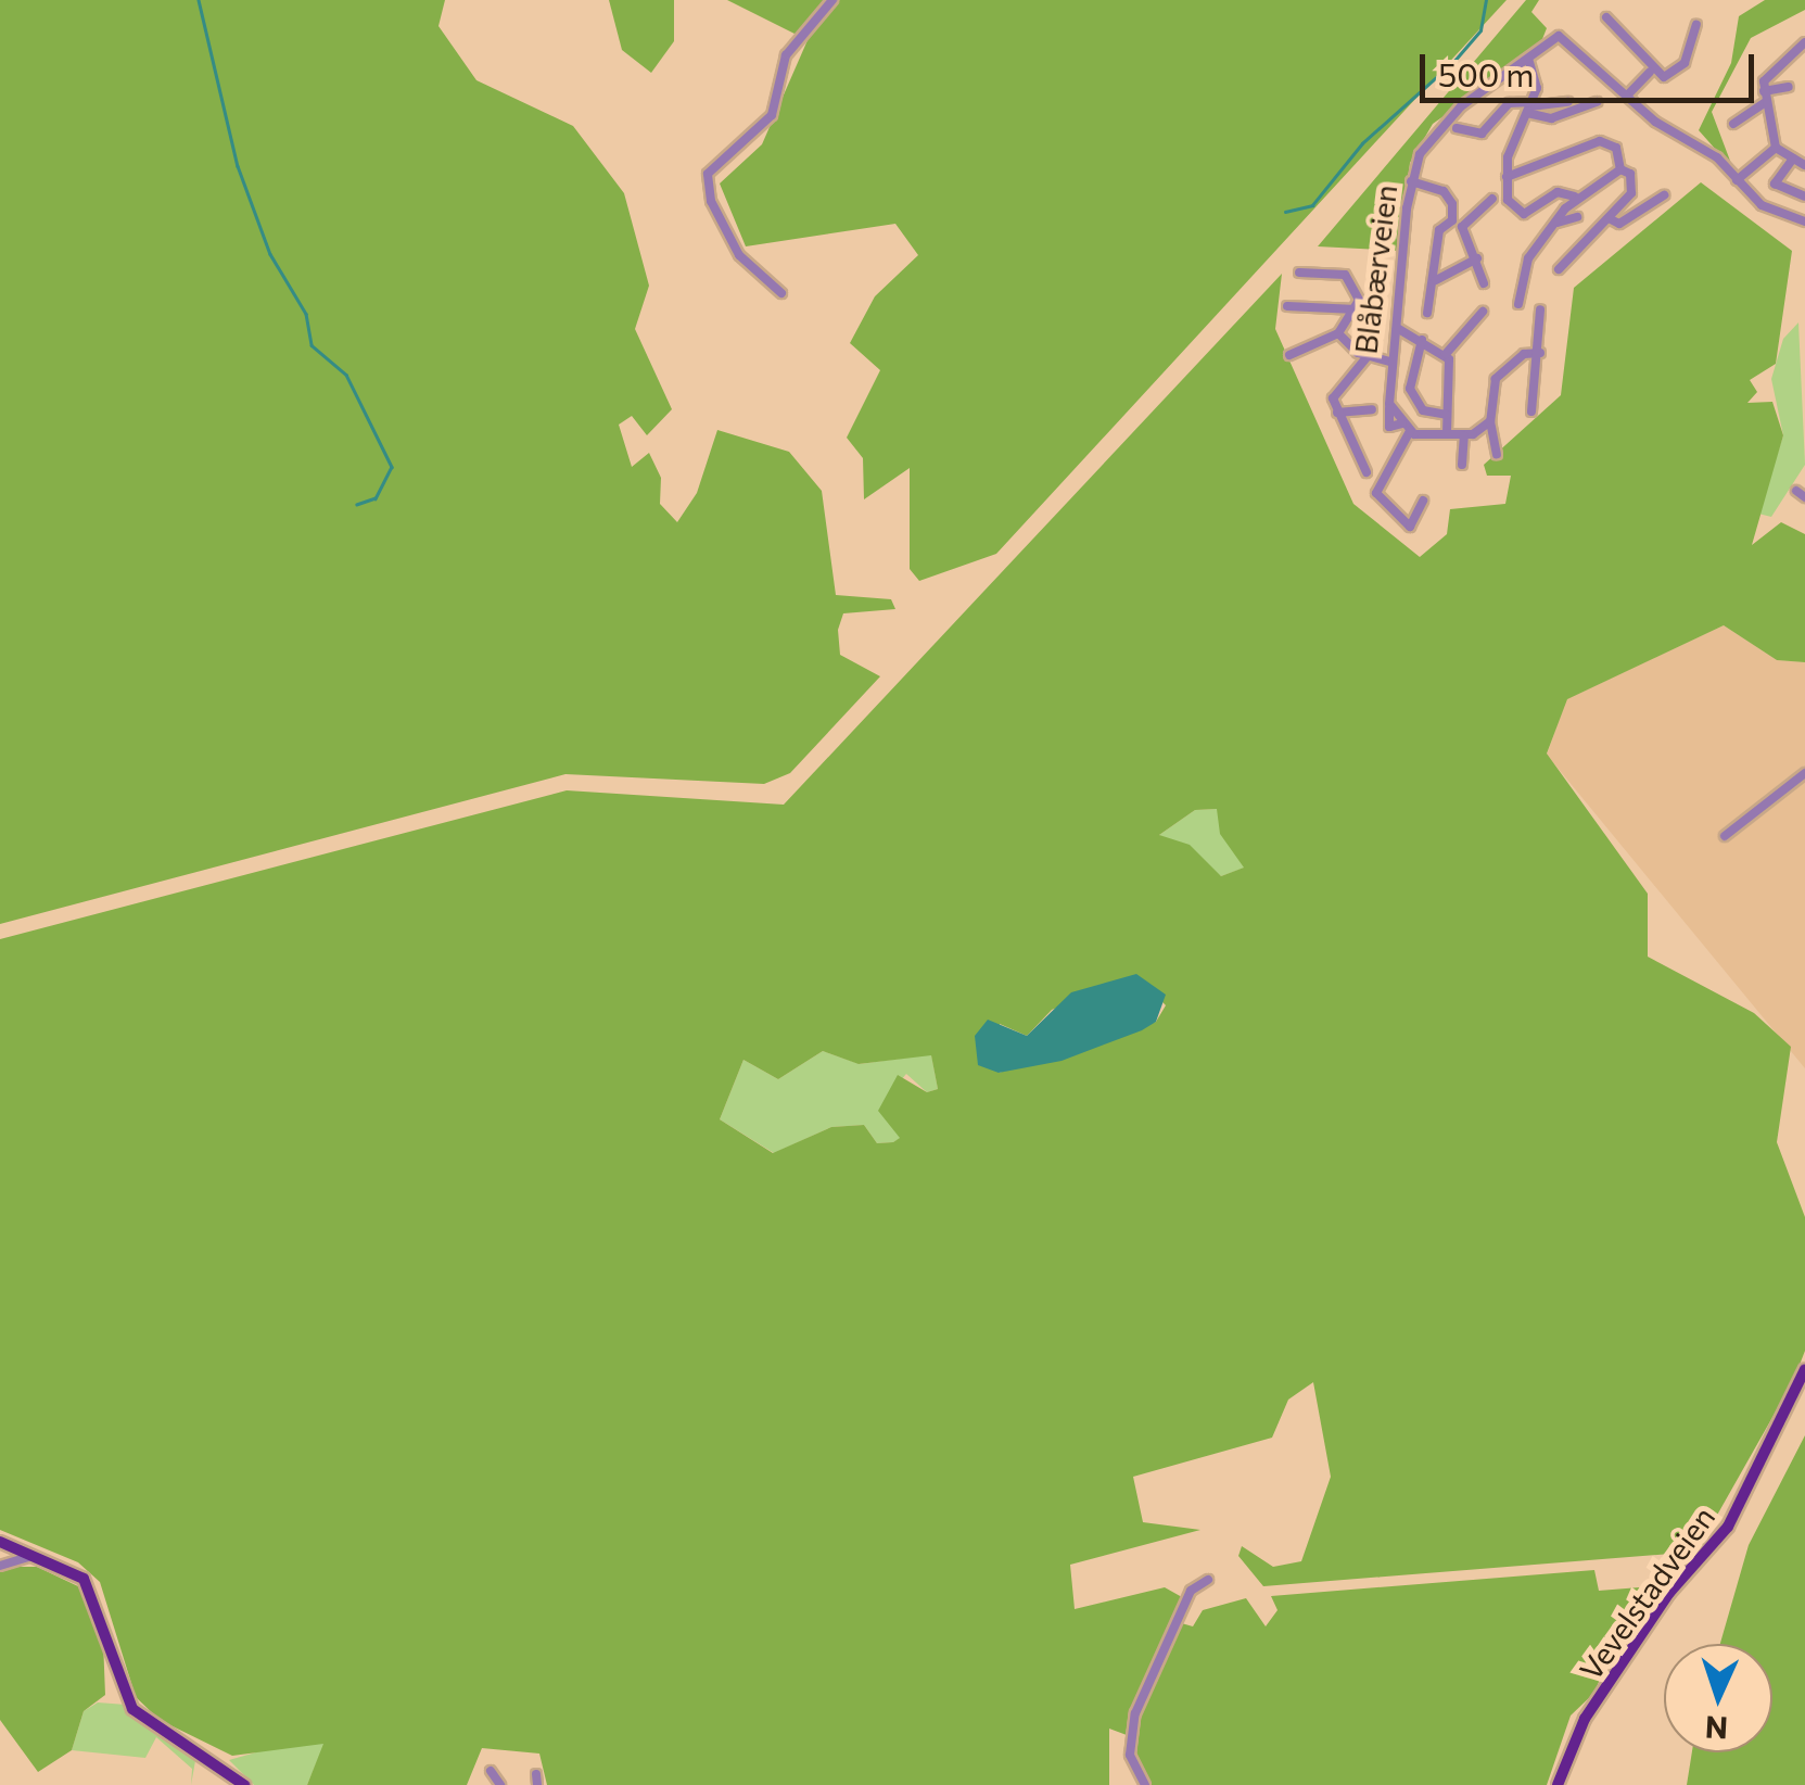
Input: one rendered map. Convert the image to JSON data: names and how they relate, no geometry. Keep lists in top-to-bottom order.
{
  "streets": {
    "main road": ["Vevelstadveien"],
    "street": ["Blåbærveien"]
  },
  "scale_bar": "500 m",
  "north": "bottom"
}
